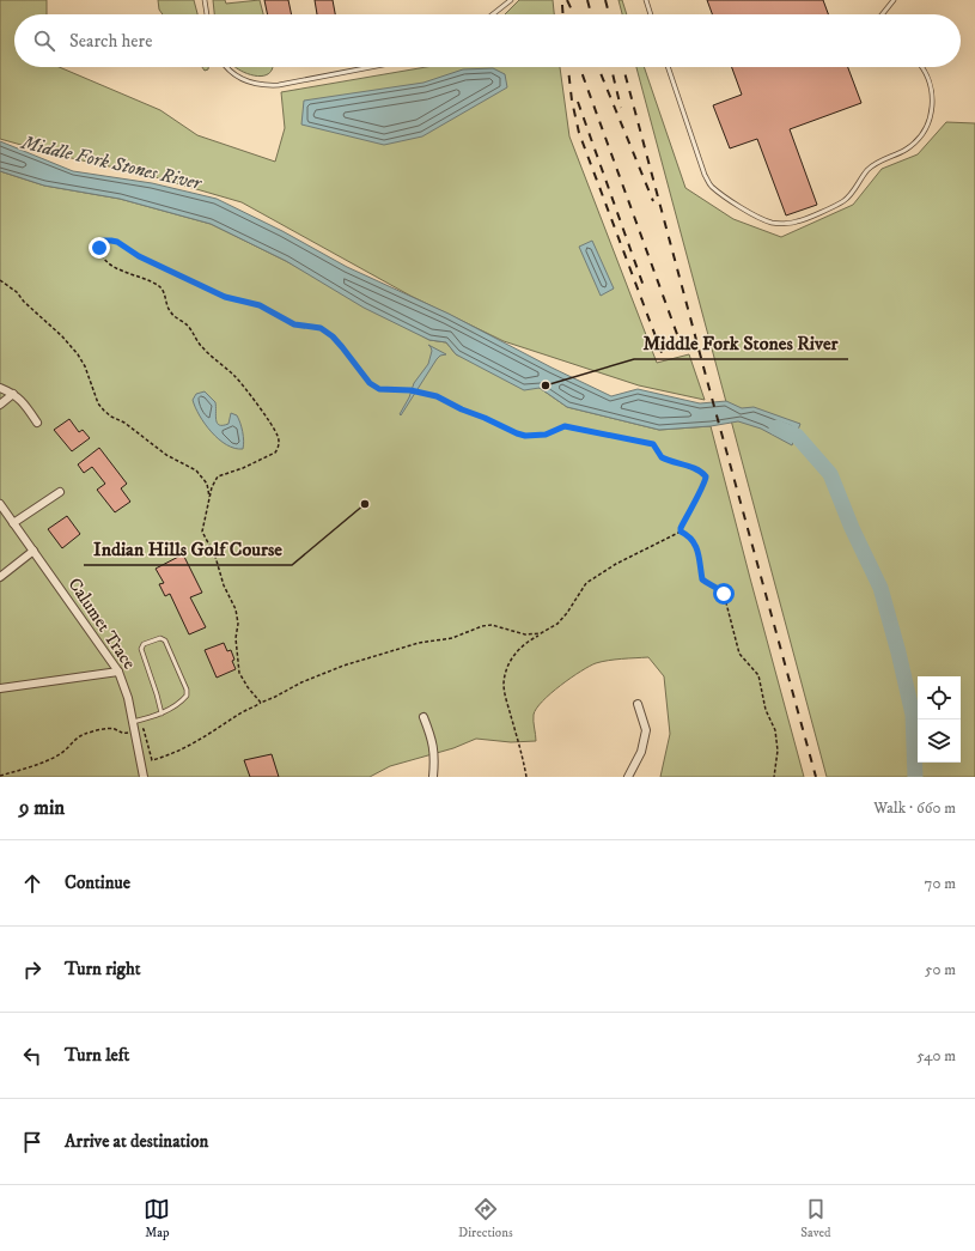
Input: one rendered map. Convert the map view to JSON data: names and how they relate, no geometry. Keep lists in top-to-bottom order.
{
  "streets": {
    "street": ["Calumet Trace"]
  },
  "water": ["Middle Fork Stones River"],
  "places": ["Middle Fork Stones River", "Indian Hills Golf Course"],
  "page": {
    "search": "Search here",
    "heading": ["9 min", "Walk · 660 m"],
    "list": [
      ["Continue", "70 m"],
      ["Turn right", "50 m"],
      ["Turn left", "540 m"],
      "Arrive at destination"
    ],
    "nav": ["Map", "Directions", "Saved"]
  }
}
